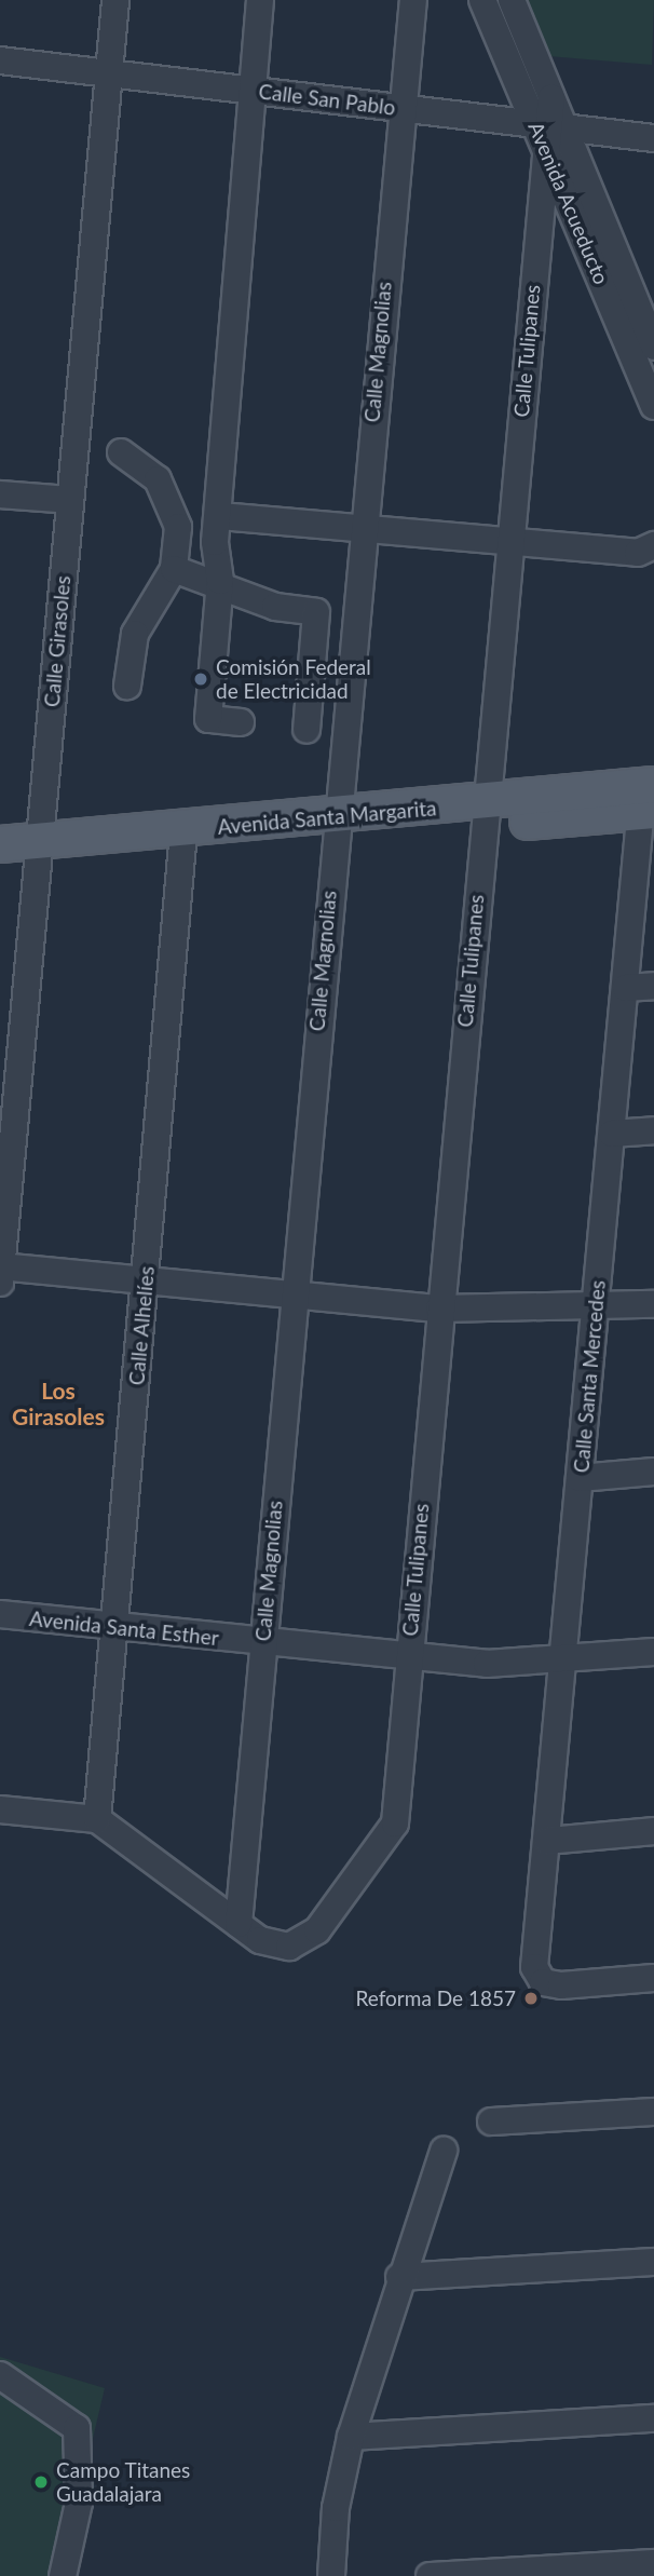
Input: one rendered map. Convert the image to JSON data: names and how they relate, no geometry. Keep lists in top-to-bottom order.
{
  "streets": {
    "main road": ["Avenida Santa Margarita"],
    "street": [
      "Calle San Pablo",
      "Avenida Acueducto",
      "Calle Tulipanes",
      "Calle Magnolias",
      "Calle Girasoles",
      "Calle Alhelíes",
      "Calle Santa Mercedes",
      "Avenida Santa Esther"
    ]
  },
  "crossings": [
    ["Calle San Pablo", "Avenida Acueducto"],
    ["Calle San Pablo", "Calle Tulipanes"],
    ["Calle San Pablo", "Calle Magnolias"],
    ["Calle San Pablo", "Calle Girasoles"],
    ["Avenida Acueducto", "Calle Tulipanes"],
    ["Calle Tulipanes", "Calle Magnolias"],
    ["Calle Tulipanes", "Avenida Santa Margarita"],
    ["Calle Tulipanes", "Avenida Santa Esther"],
    ["Calle Magnolias", "Avenida Santa Margarita"],
    ["Calle Magnolias", "Avenida Santa Esther"],
    ["Calle Girasoles", "Avenida Santa Margarita"],
    ["Avenida Santa Margarita", "Calle Alhelíes"],
    ["Avenida Santa Margarita", "Calle Santa Mercedes"],
    ["Calle Alhelíes", "Avenida Santa Esther"],
    ["Calle Santa Mercedes", "Avenida Santa Esther"]
  ],
  "districts": ["Los Girasoles"],
  "places": ["Comisión Federal de Electricidad", "Reforma De 1857", "Campo Titanes Guadalajara"]
}
